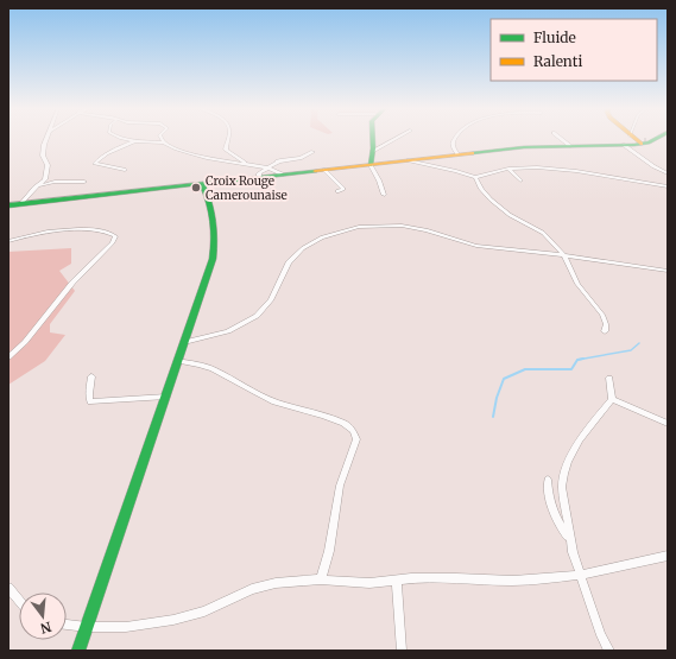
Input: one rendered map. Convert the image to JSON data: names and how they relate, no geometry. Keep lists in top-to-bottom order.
{
  "places": ["Croix Rouge Camerounaise"],
  "legend": ["Fluide", "Ralenti"],
  "north": "bottom"
}
